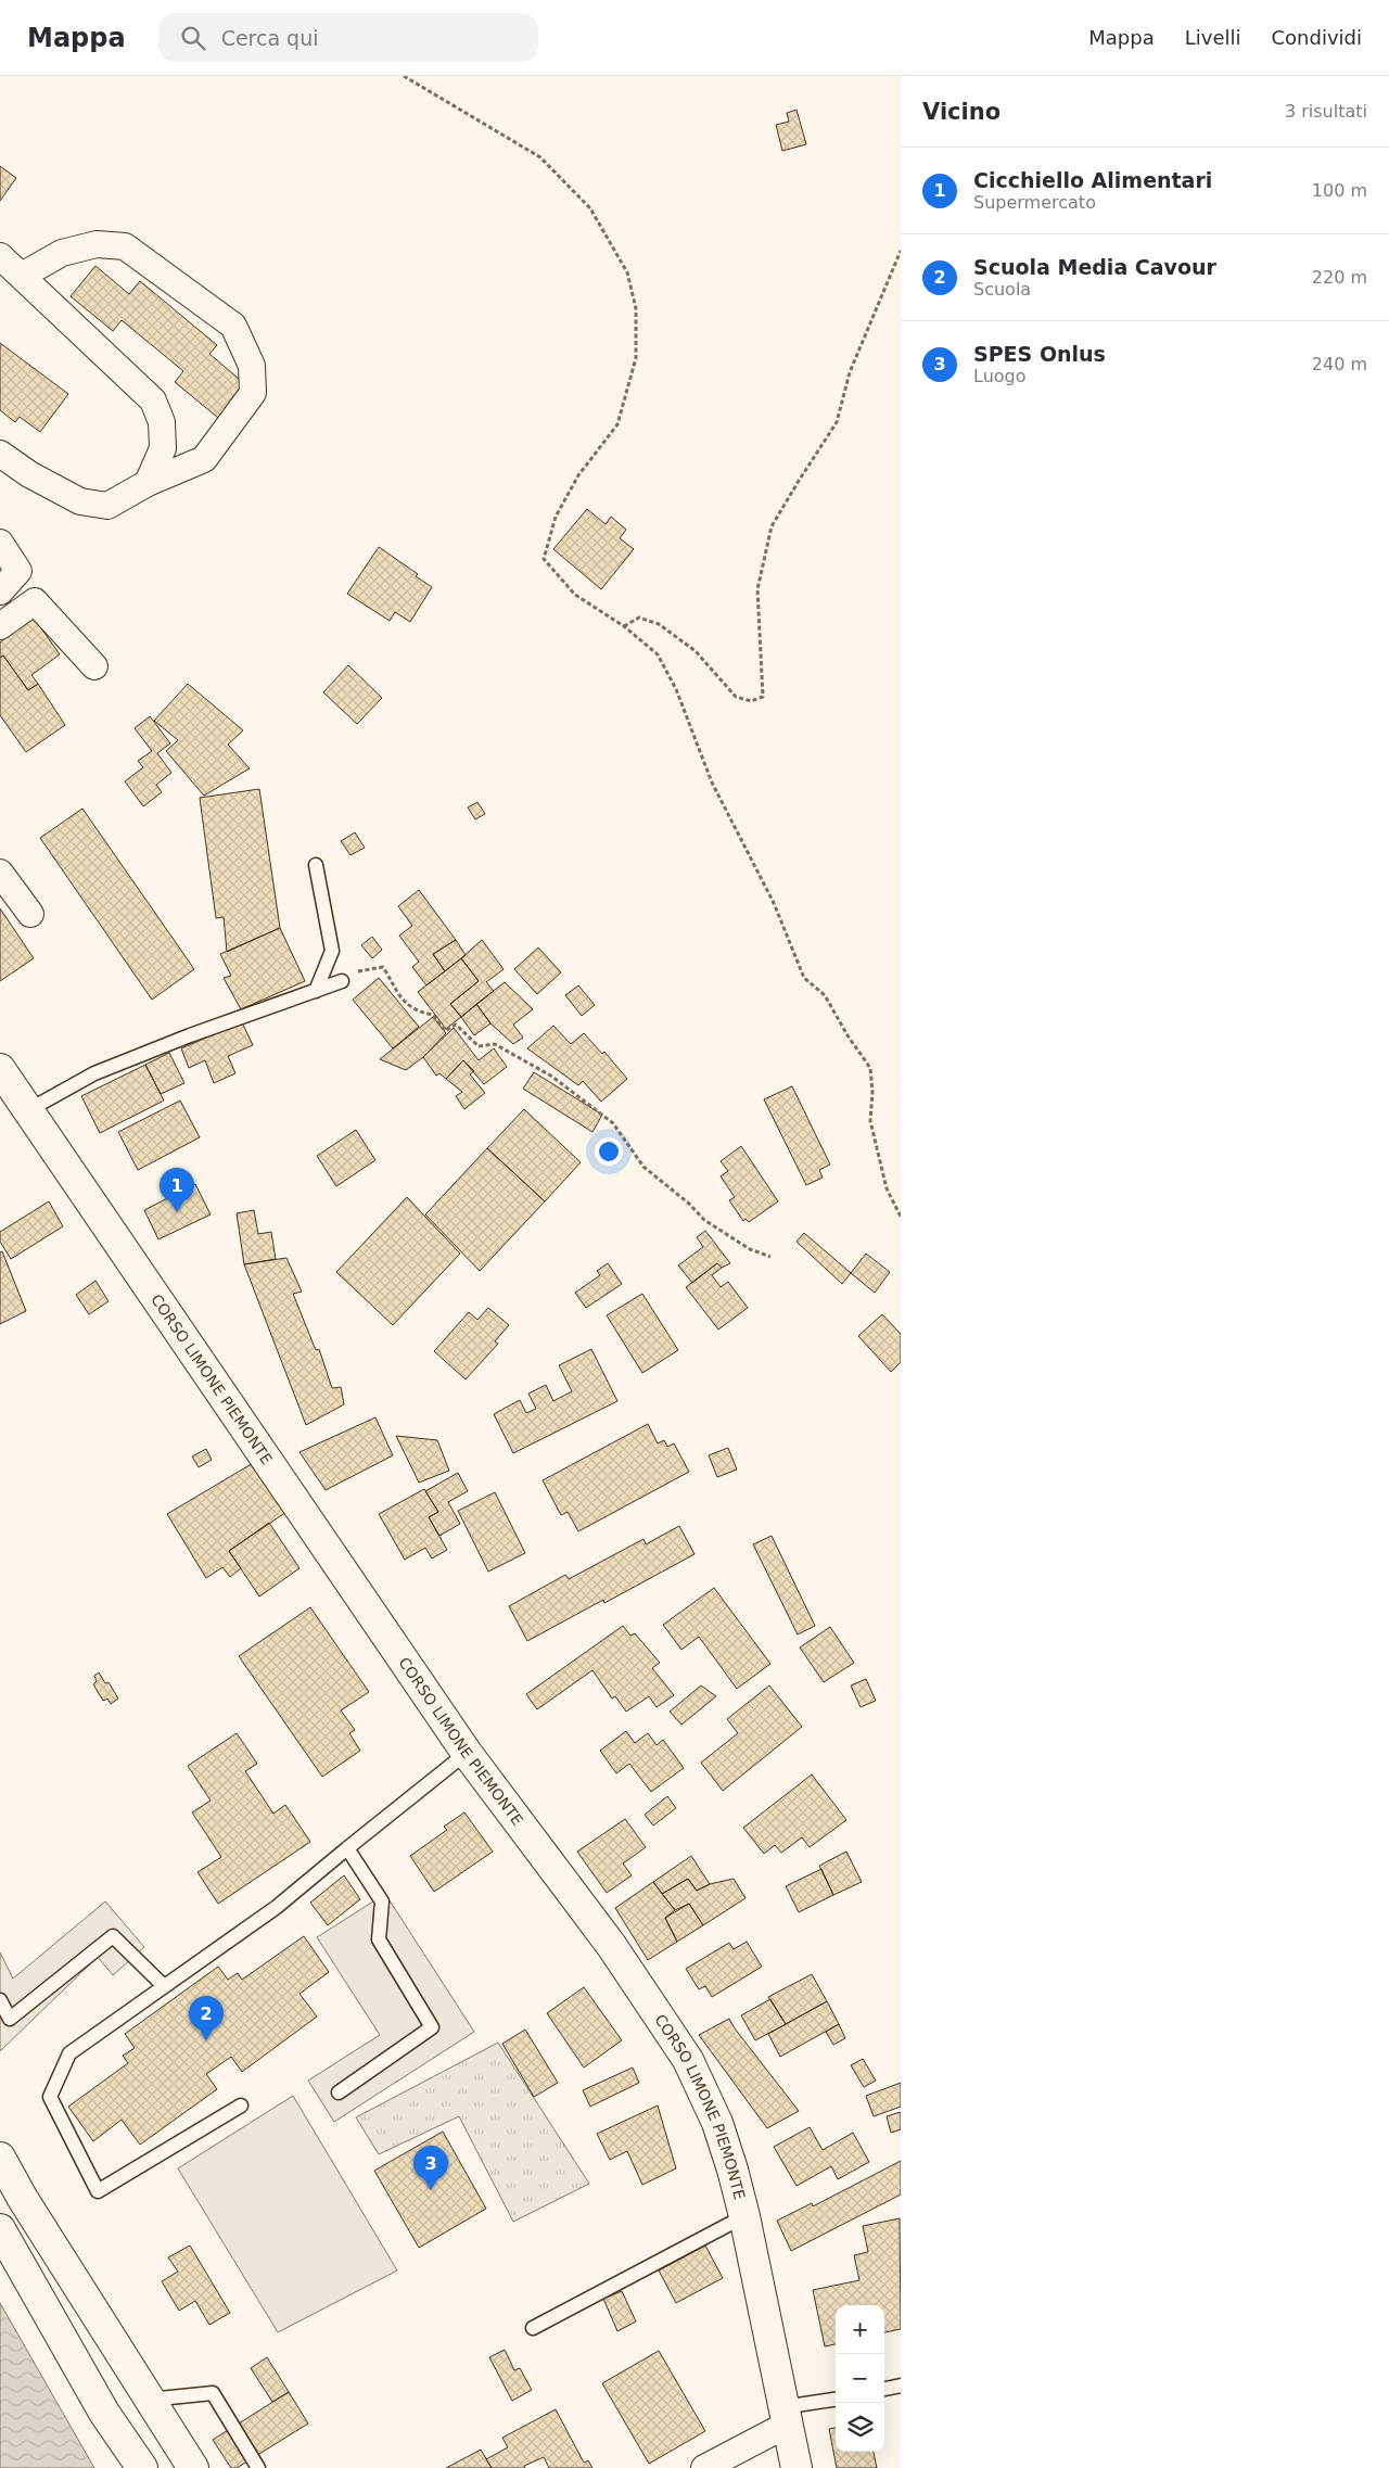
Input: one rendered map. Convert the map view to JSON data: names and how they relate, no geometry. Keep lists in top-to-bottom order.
{
  "streets": {
    "main road": ["CORSO LIMONE PIEMONTE"]
  },
  "page": {
    "header": "Mappa",
    "search": "Cerca qui",
    "nav": ["Mappa", "Livelli", "Condividi"],
    "heading": ["Vicino", "3 risultati"],
    "list": [
      {
        "mark": "1",
        "name": "Cicchiello Alimentari",
        "note": "Supermercato",
        "value": "100 m"
      },
      {
        "mark": "2",
        "name": "Scuola Media Cavour",
        "note": "Scuola",
        "value": "220 m"
      },
      {
        "mark": "3",
        "name": "SPES Onlus",
        "note": "Luogo",
        "value": "240 m"
      }
    ],
    "pins": ["1", "2", "3"],
    "map_buttons": ["+", "−"]
  }
}
